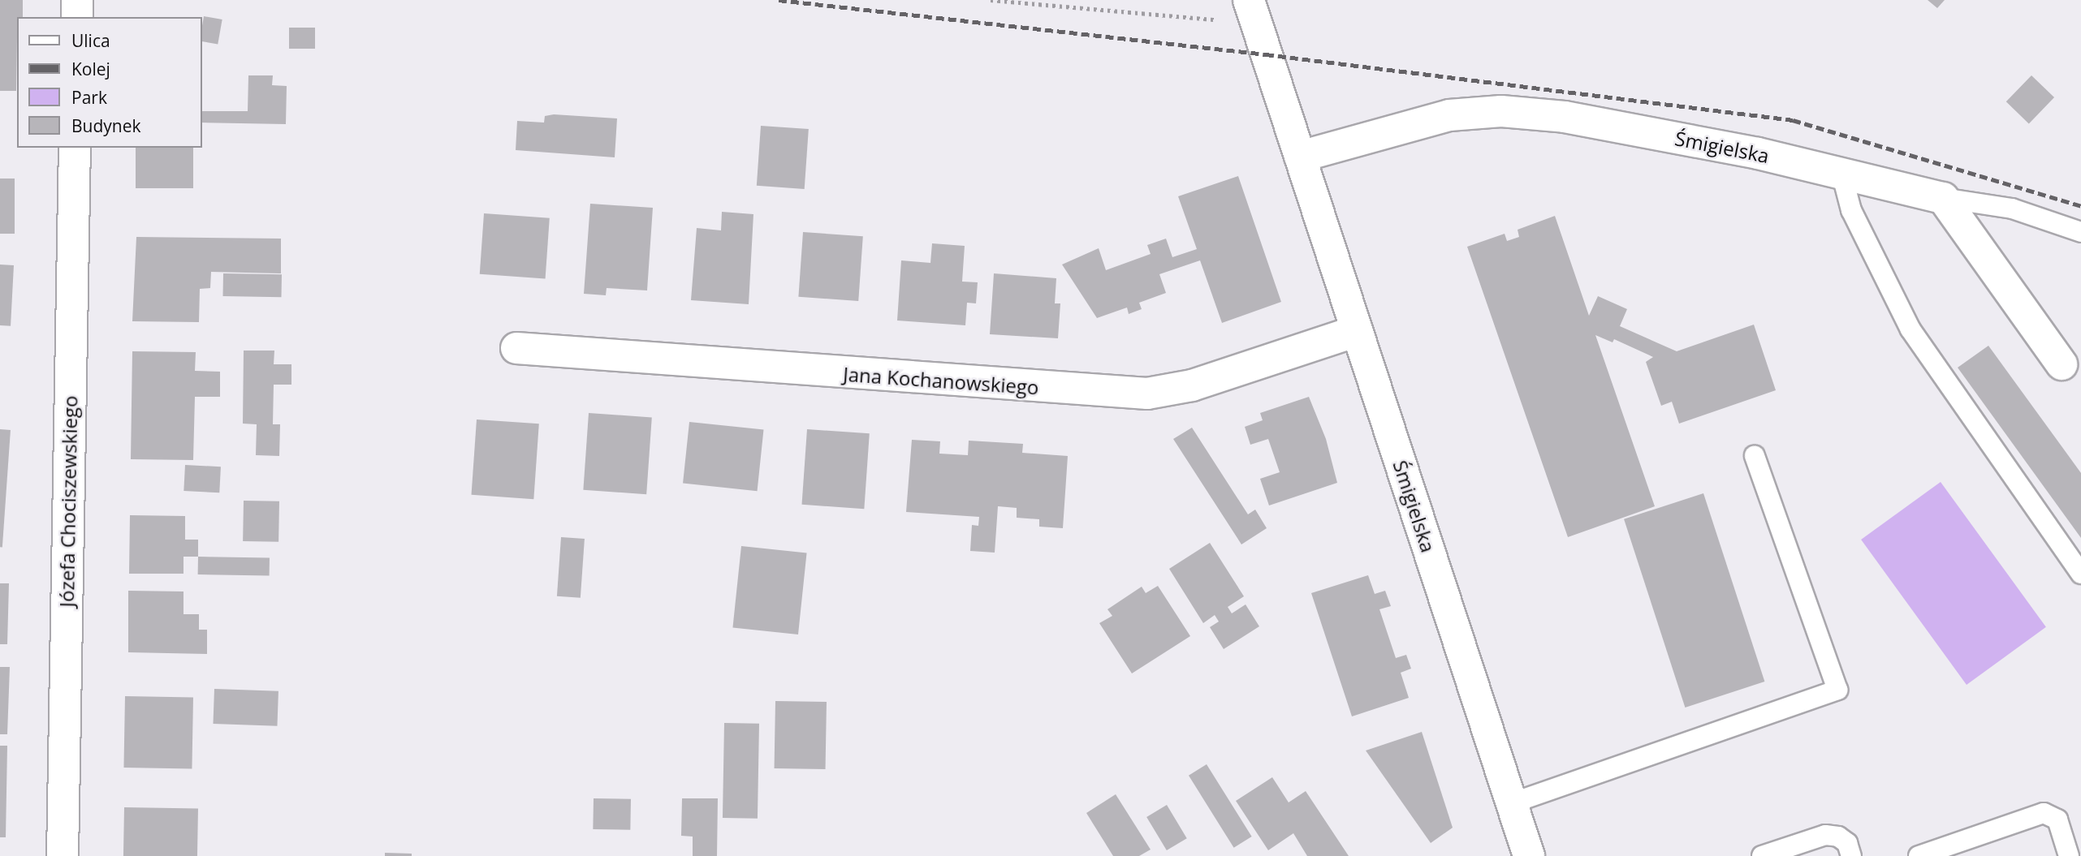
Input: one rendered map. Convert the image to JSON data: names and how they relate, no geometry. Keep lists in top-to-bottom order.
{
  "streets": {
    "street": ["Śmigielska", "Jana Kochanowskiego", "Józefa Chociszewskiego"]
  },
  "crossings": [
    ["Śmigielska", "Jana Kochanowskiego"]
  ],
  "legend": [
    "Ulica",
    "Kolej",
    "Park",
    "Budynek"
  ]
}
